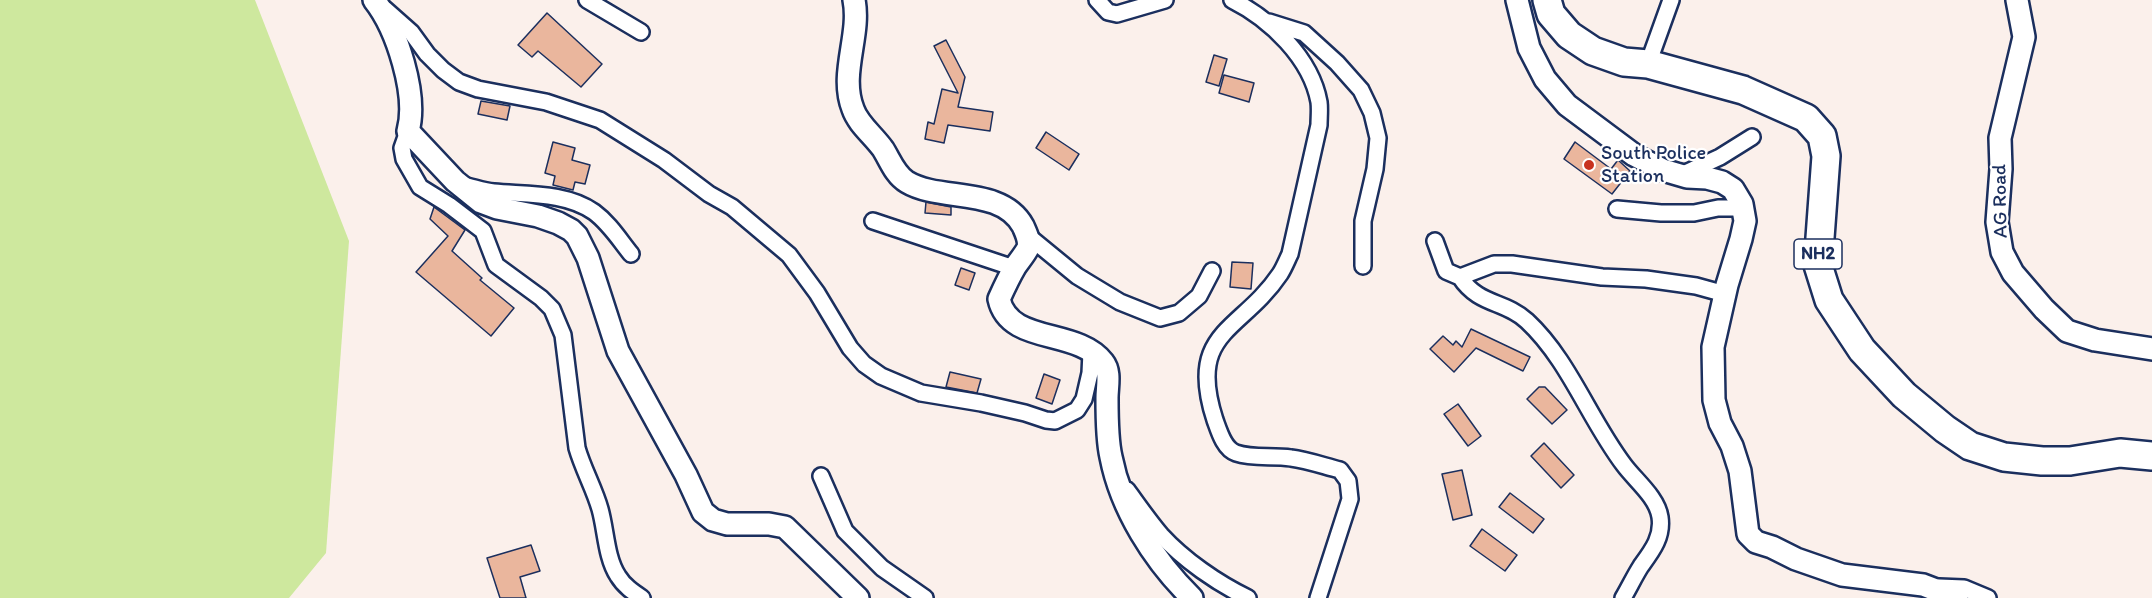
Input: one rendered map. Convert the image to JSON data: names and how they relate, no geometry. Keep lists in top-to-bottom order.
{
  "streets": {
    "highway": ["NH2"],
    "main road": ["AG Road"]
  },
  "places": ["South Police Station"]
}
